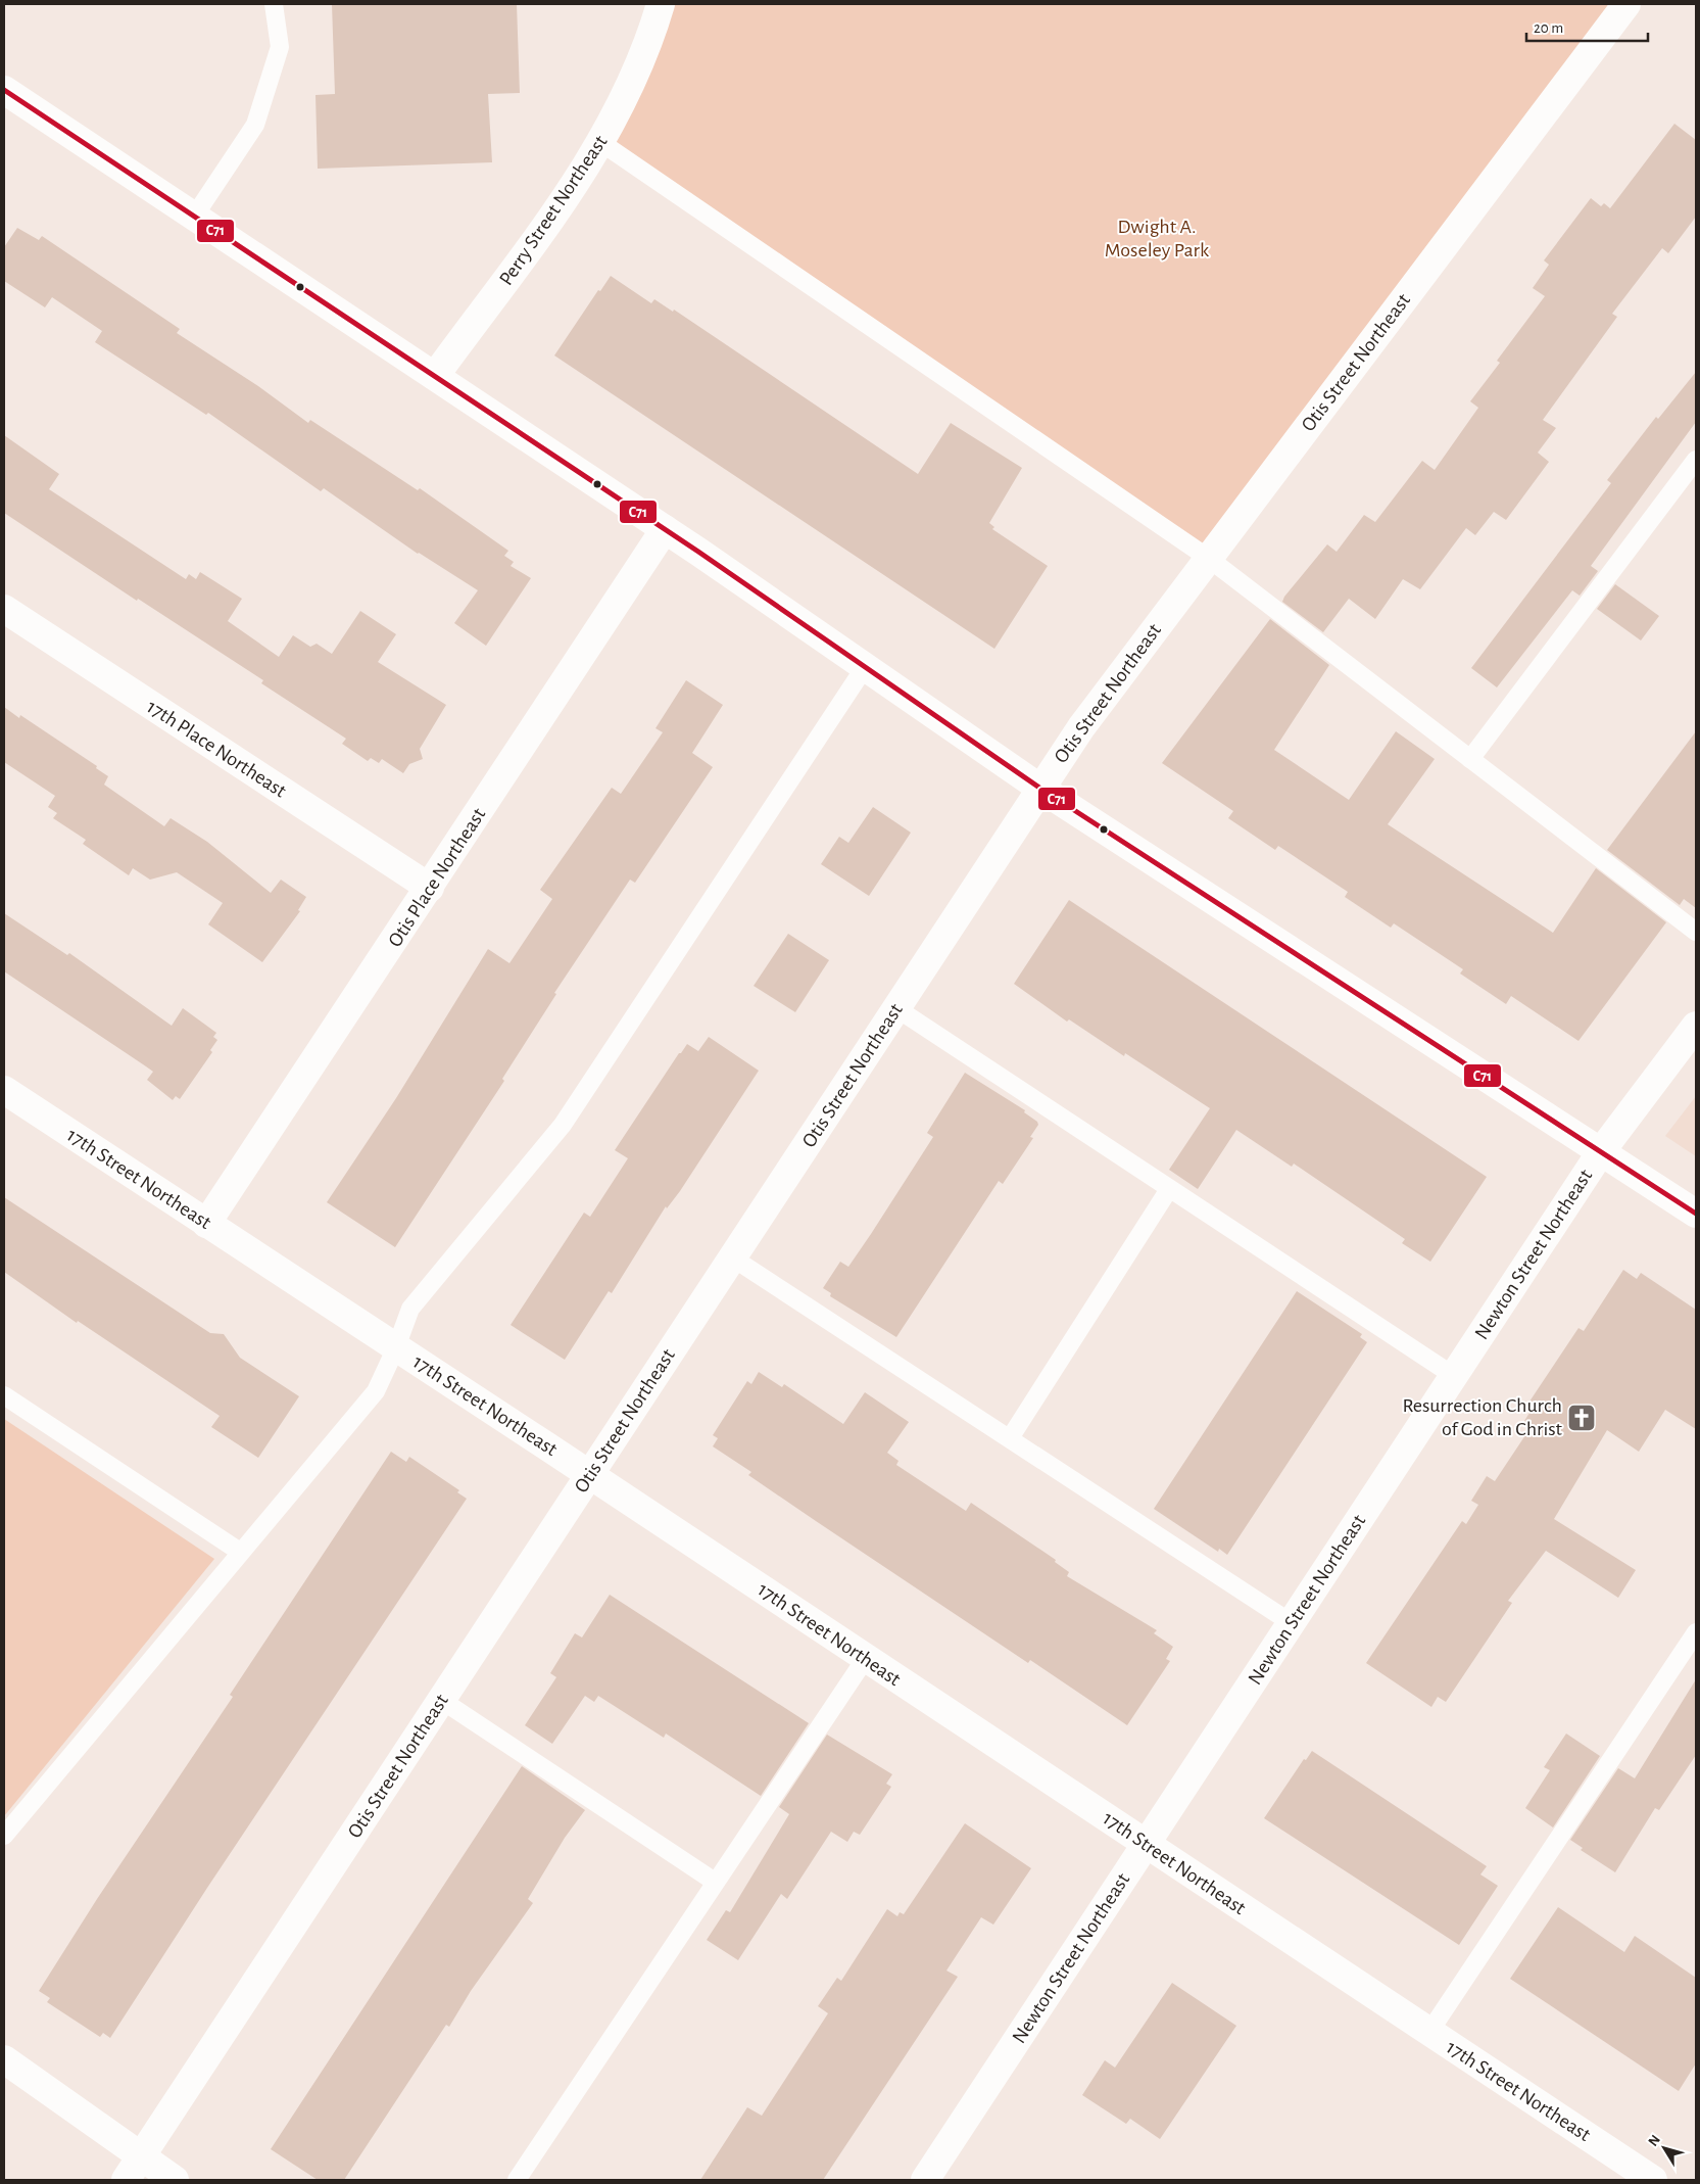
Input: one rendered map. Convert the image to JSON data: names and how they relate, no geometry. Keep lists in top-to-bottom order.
{
  "streets": {
    "street": [
      "Perry Street Northeast",
      "Otis Street Northeast",
      "17th Place Northeast",
      "Otis Place Northeast",
      "17th Street Northeast",
      "Newton Street Northeast"
    ]
  },
  "crossings": [
    ["Otis Street Northeast", "17th Street Northeast"],
    ["17th Place Northeast", "Otis Place Northeast"],
    ["Otis Place Northeast", "17th Street Northeast"],
    ["17th Street Northeast", "Newton Street Northeast"]
  ],
  "parks": ["Dwight A. Moseley Park"],
  "places": {
    "church": ["Resurrection Church of God in Christ"]
  },
  "lines": ["transit line C71"],
  "scale_bar": "20 m",
  "north": "top left"
}
